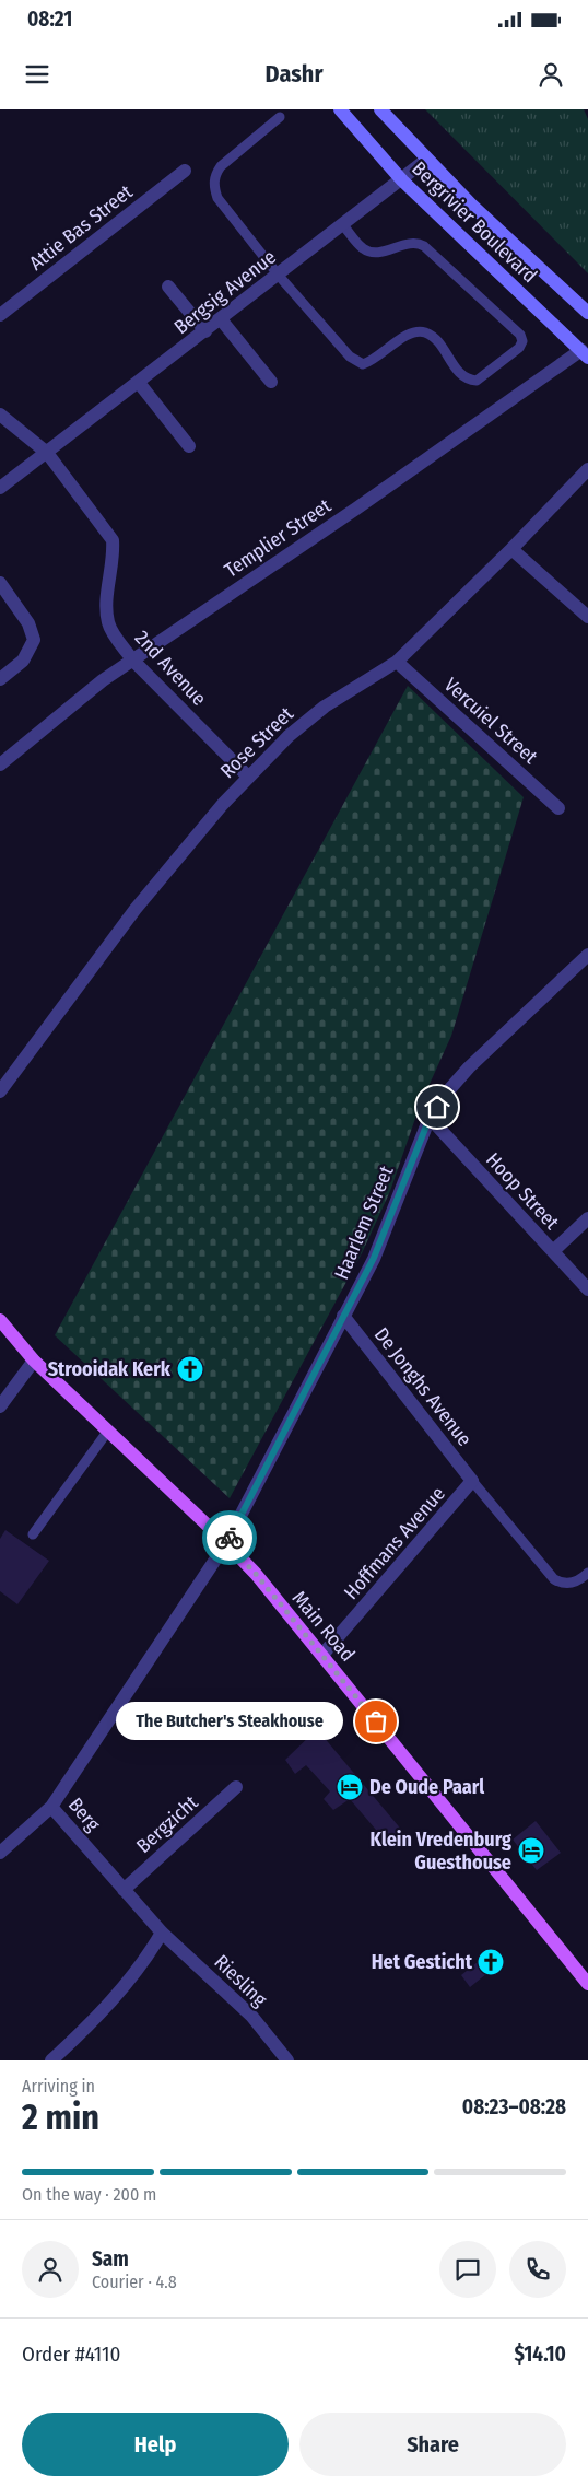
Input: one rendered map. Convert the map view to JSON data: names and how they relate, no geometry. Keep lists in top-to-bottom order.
{
  "streets": {
    "main road": ["Main Road"],
    "street": [
      "Bergrivier Boulevard",
      "Attie Bas Street",
      "Bergsig Avenue",
      "Templier Street",
      "2nd Avenue",
      "Vercuiel Street",
      "Rose Street",
      "Hoop Street",
      "Haarlem Street",
      "De Jonghs Avenue",
      "Hoffmans Avenue",
      "Berg",
      "Bergzicht",
      "Riesling"
    ]
  },
  "crossings": [
    ["Bergrivier Boulevard", "Bergsig Avenue"],
    ["Bergrivier Boulevard", "Templier Street"],
    ["Bergsig Avenue", "2nd Avenue"],
    ["Templier Street", "2nd Avenue"],
    ["2nd Avenue", "Rose Street"],
    ["Vercuiel Street", "Rose Street"],
    ["Hoop Street", "Haarlem Street"],
    ["Haarlem Street", "De Jonghs Avenue"],
    ["Haarlem Street", "Main Road"],
    ["Haarlem Street", "Berg"],
    ["De Jonghs Avenue", "Hoffmans Avenue"],
    ["Hoffmans Avenue", "Main Road"],
    ["Main Road", "Berg"],
    ["Berg", "Bergzicht"],
    ["Berg", "Riesling"]
  ],
  "places": {
    "church": ["Strooidak Kerk", "Het Gesticht"],
    "other": ["The Butcher's Steakhouse"],
    "hotel": ["De Oude Paarl", "Klein Vredenburg Guesthouse"]
  },
  "page": {
    "status": "08:21",
    "header": "Dashr",
    "bubble": "The Butcher's Steakhouse",
    "heading": ["2 min", "Arriving in", "08:23–08:28"],
    "panel": [
      "Sam",
      "Courier · 4.8",
      "Order #4110",
      "$14.10"
    ],
    "bar": "On the way · 200 m",
    "buttons": ["Help", "Share"]
  }
}
